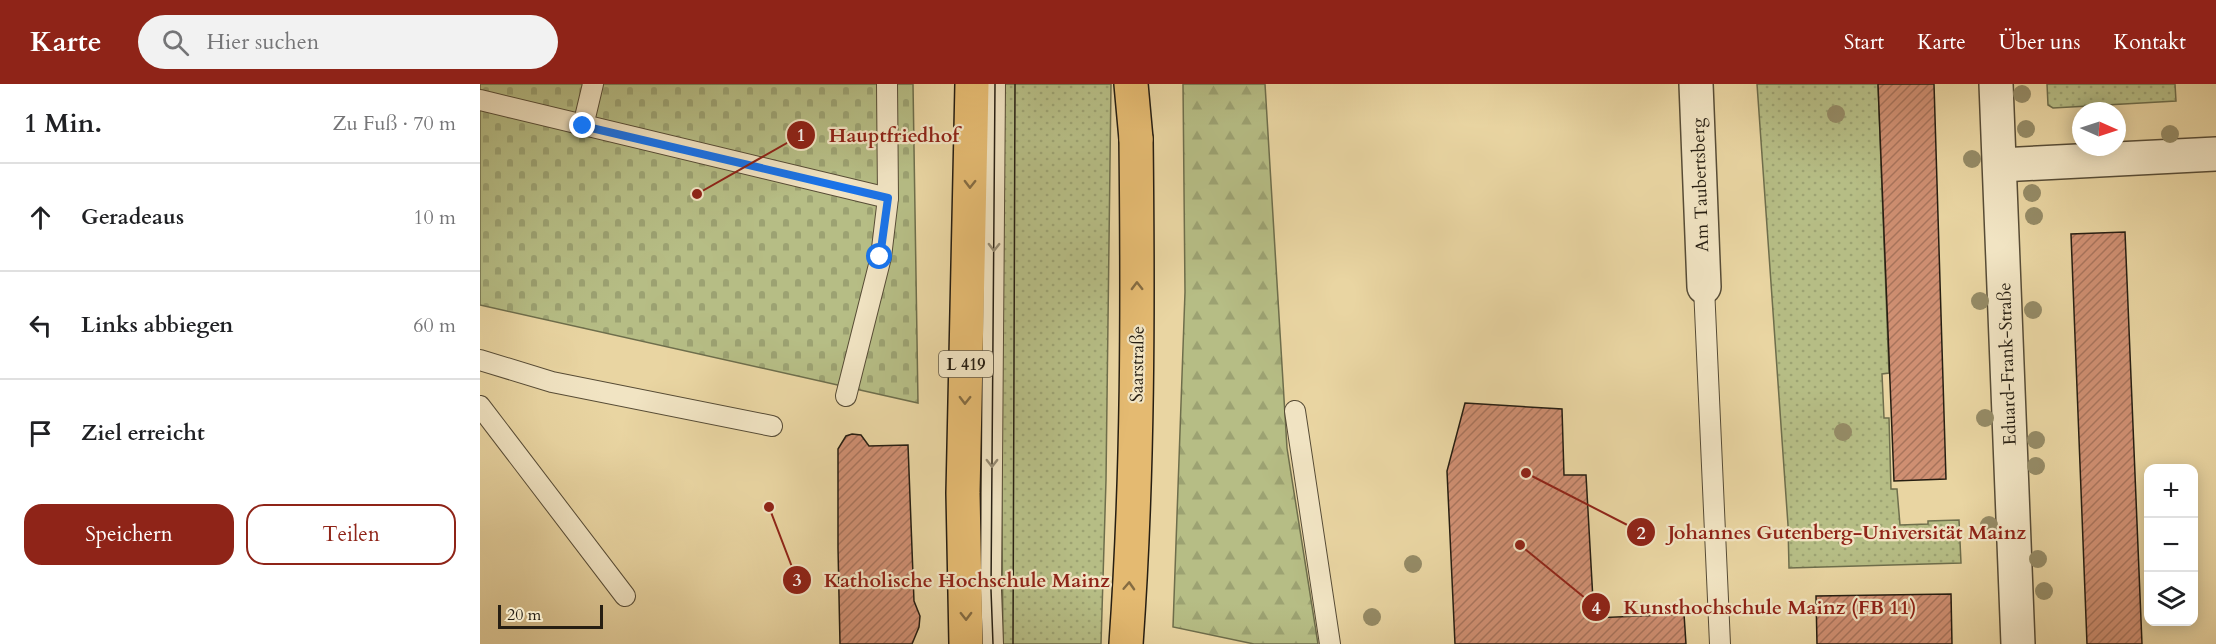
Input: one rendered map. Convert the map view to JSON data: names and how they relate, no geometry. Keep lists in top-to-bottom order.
{
  "streets": {
    "main road": ["L 419", "Saarstraße"],
    "street": ["Am Taubertsberg", "Eduard-Frank-Straße"]
  },
  "places": [
    "Hauptfriedhof",
    "Johannes Gutenberg-Universität Mainz",
    "Katholische Hochschule Mainz",
    "Kunsthochschule Mainz (FB 11)"
  ],
  "scale_bar": "20 m",
  "north": "right",
  "page": {
    "header": "Karte",
    "search": "Hier suchen",
    "nav": [
      "Start",
      "Karte",
      "Über uns",
      "Kontakt"
    ],
    "heading": ["1 Min.", "Zu Fuß · 70 m"],
    "list": [
      ["Geradeaus", "10 m"],
      ["Links abbiegen", "60 m"],
      "Ziel erreicht"
    ],
    "map_buttons": ["+", "−"],
    "buttons": ["Speichern", "Teilen"],
    "scale": "20 m"
  }
}
